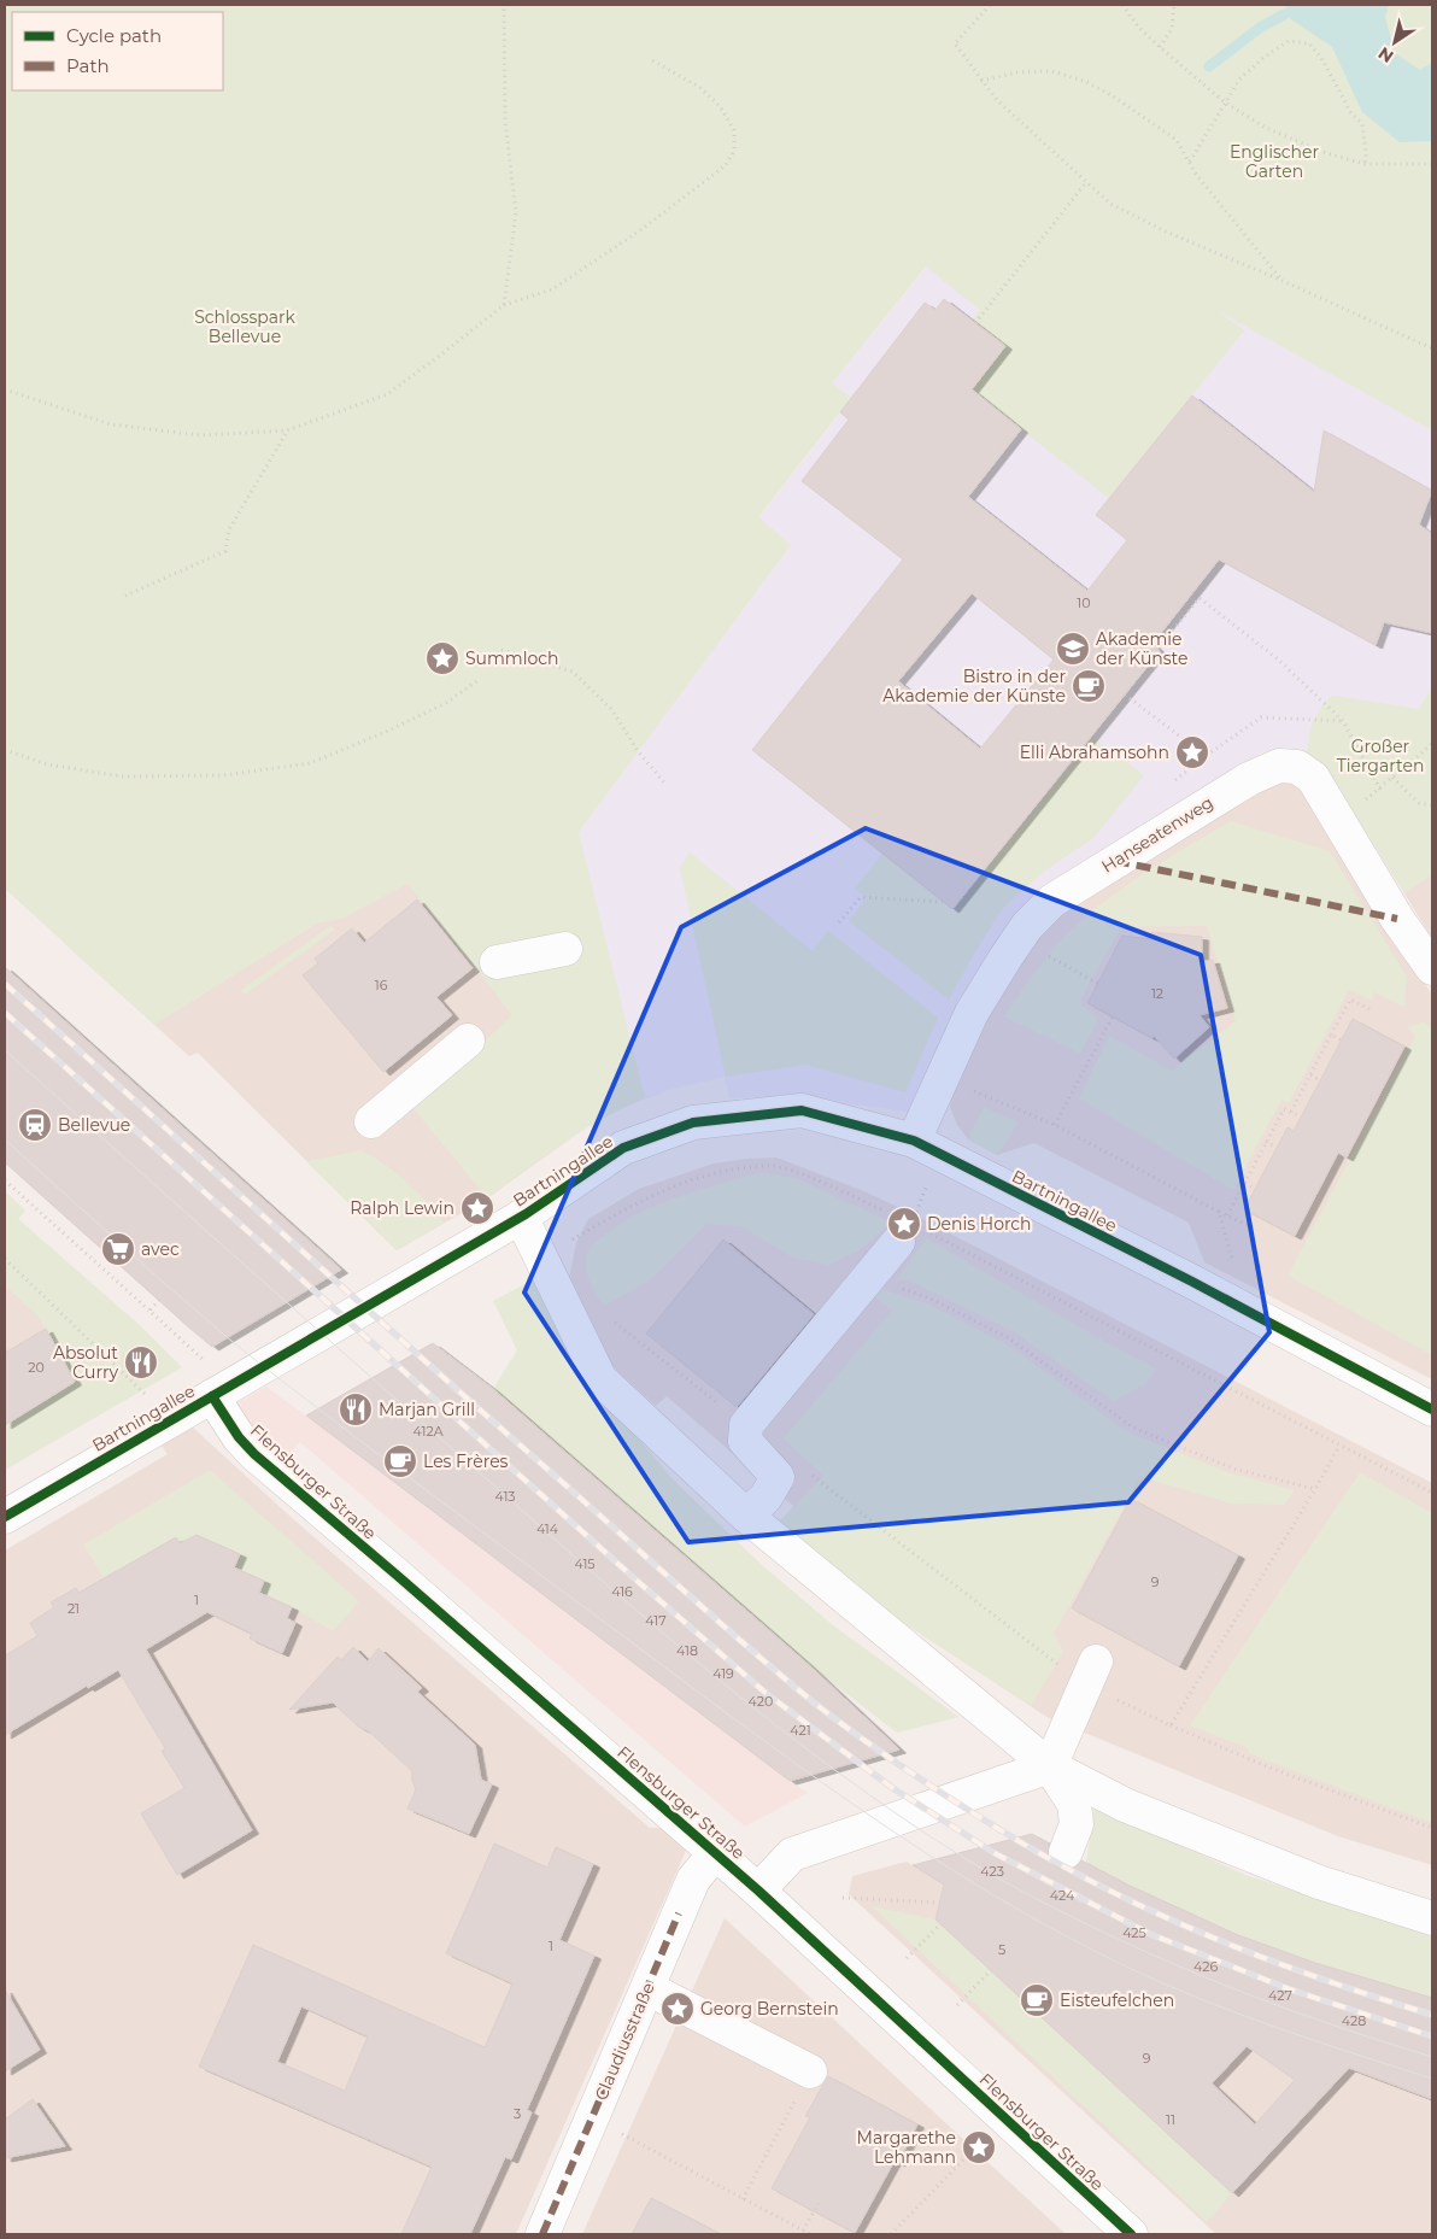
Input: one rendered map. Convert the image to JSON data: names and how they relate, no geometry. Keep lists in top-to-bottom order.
{
  "streets": {
    "street": [
      "Hanseatenweg",
      "Bartningallee",
      "Flensburger Straße",
      "Claudiusstraße"
    ]
  },
  "crossings": [
    ["Hanseatenweg", "Bartningallee"],
    ["Bartningallee", "Flensburger Straße"],
    ["Flensburger Straße", "Claudiusstraße"]
  ],
  "parks": ["Englischer Garten", "Schlosspark Bellevue", "Großer Tiergarten"],
  "places": {
    "school or university": ["Akademie der Künste"],
    "place": [
      "Summloch",
      "Elli Abrahamsohn",
      "Ralph Lewin",
      "Denis Horch",
      "Georg Bernstein",
      "Margarethe Lehmann"
    ],
    "cafe": ["Bistro in der Akademie der Künste", "Les Frères", "Eisteufelchen"],
    "station": ["Bellevue"],
    "supermarket": ["avec"],
    "restaurant": ["Absolut Curry", "Marjan Grill"]
  },
  "house_numbers": [
    "10",
    "16",
    "12",
    "20",
    "412A",
    "413",
    "414",
    "415",
    "9",
    "416",
    "1",
    "21",
    "417",
    "418",
    "419",
    "420",
    "421",
    "423",
    "424",
    "425",
    "1",
    "5",
    "426",
    "427",
    "428",
    "9",
    "3",
    "11"
  ],
  "legend": ["Cycle path", "Path"],
  "north": "bottom left"
}
